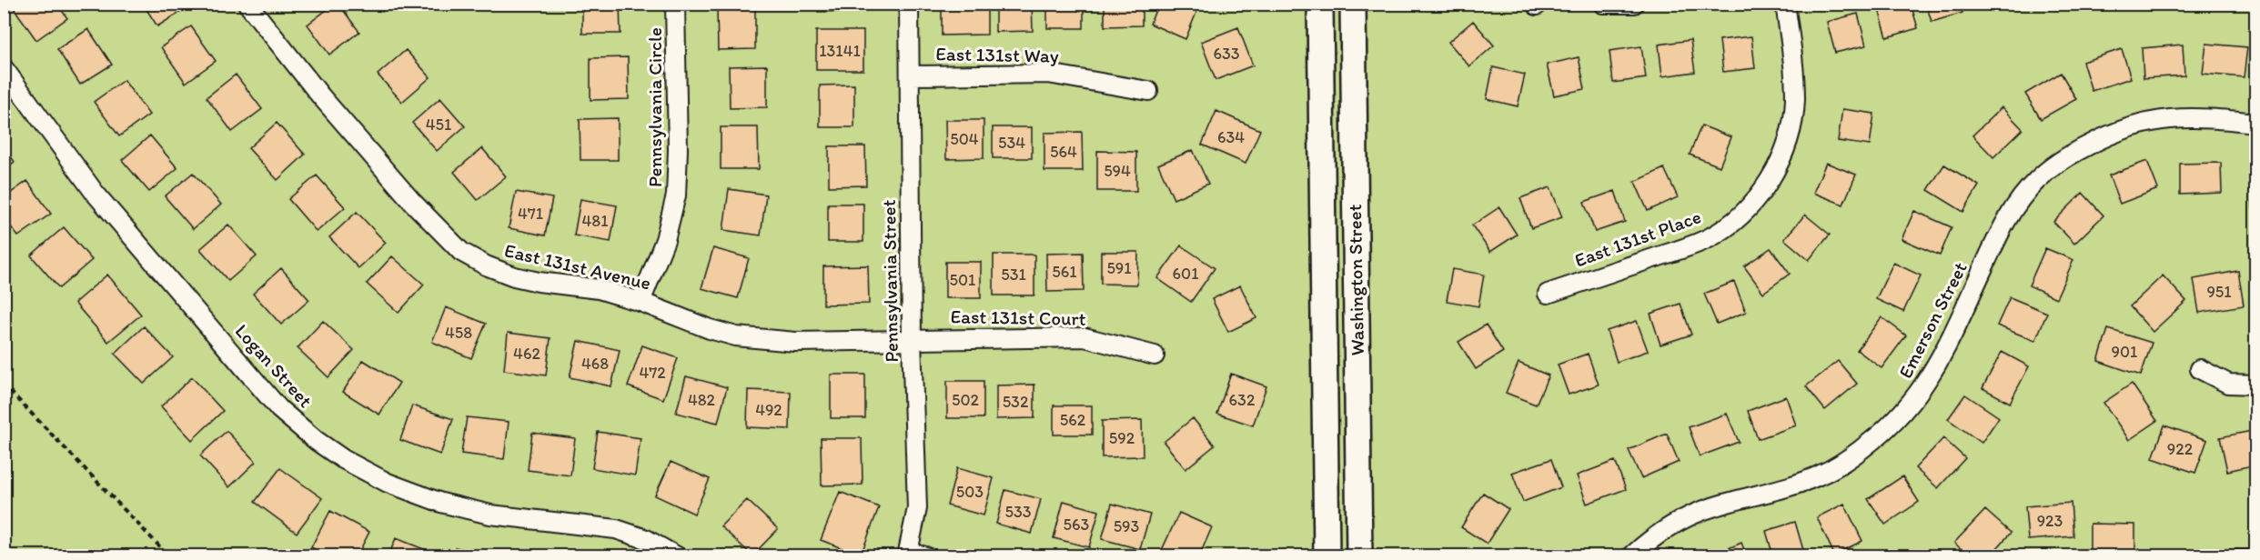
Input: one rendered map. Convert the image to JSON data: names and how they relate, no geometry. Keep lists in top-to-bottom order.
{
  "streets": {
    "main road": ["Washington Street"],
    "street": [
      "East 131st Way",
      "Pennsylvania Circle",
      "East 131st Place",
      "East 131st Avenue",
      "Pennsylvania Street",
      "East 131st Court",
      "Emerson Street",
      "Logan Street"
    ]
  },
  "crossings": [
    ["East 131st Way", "Pennsylvania Street"],
    ["Pennsylvania Circle", "East 131st Avenue"],
    ["East 131st Avenue", "Pennsylvania Street"],
    ["East 131st Avenue", "East 131st Court"],
    ["Pennsylvania Street", "East 131st Court"]
  ],
  "house_numbers": [
    "13141",
    "633",
    "451",
    "634",
    "504",
    "534",
    "564",
    "594",
    "471",
    "481",
    "591",
    "561",
    "601",
    "531",
    "501",
    "951",
    "458",
    "901",
    "462",
    "468",
    "472",
    "482",
    "502",
    "632",
    "532",
    "492",
    "562",
    "592",
    "922",
    "503",
    "533",
    "923",
    "563",
    "593"
  ]
}
